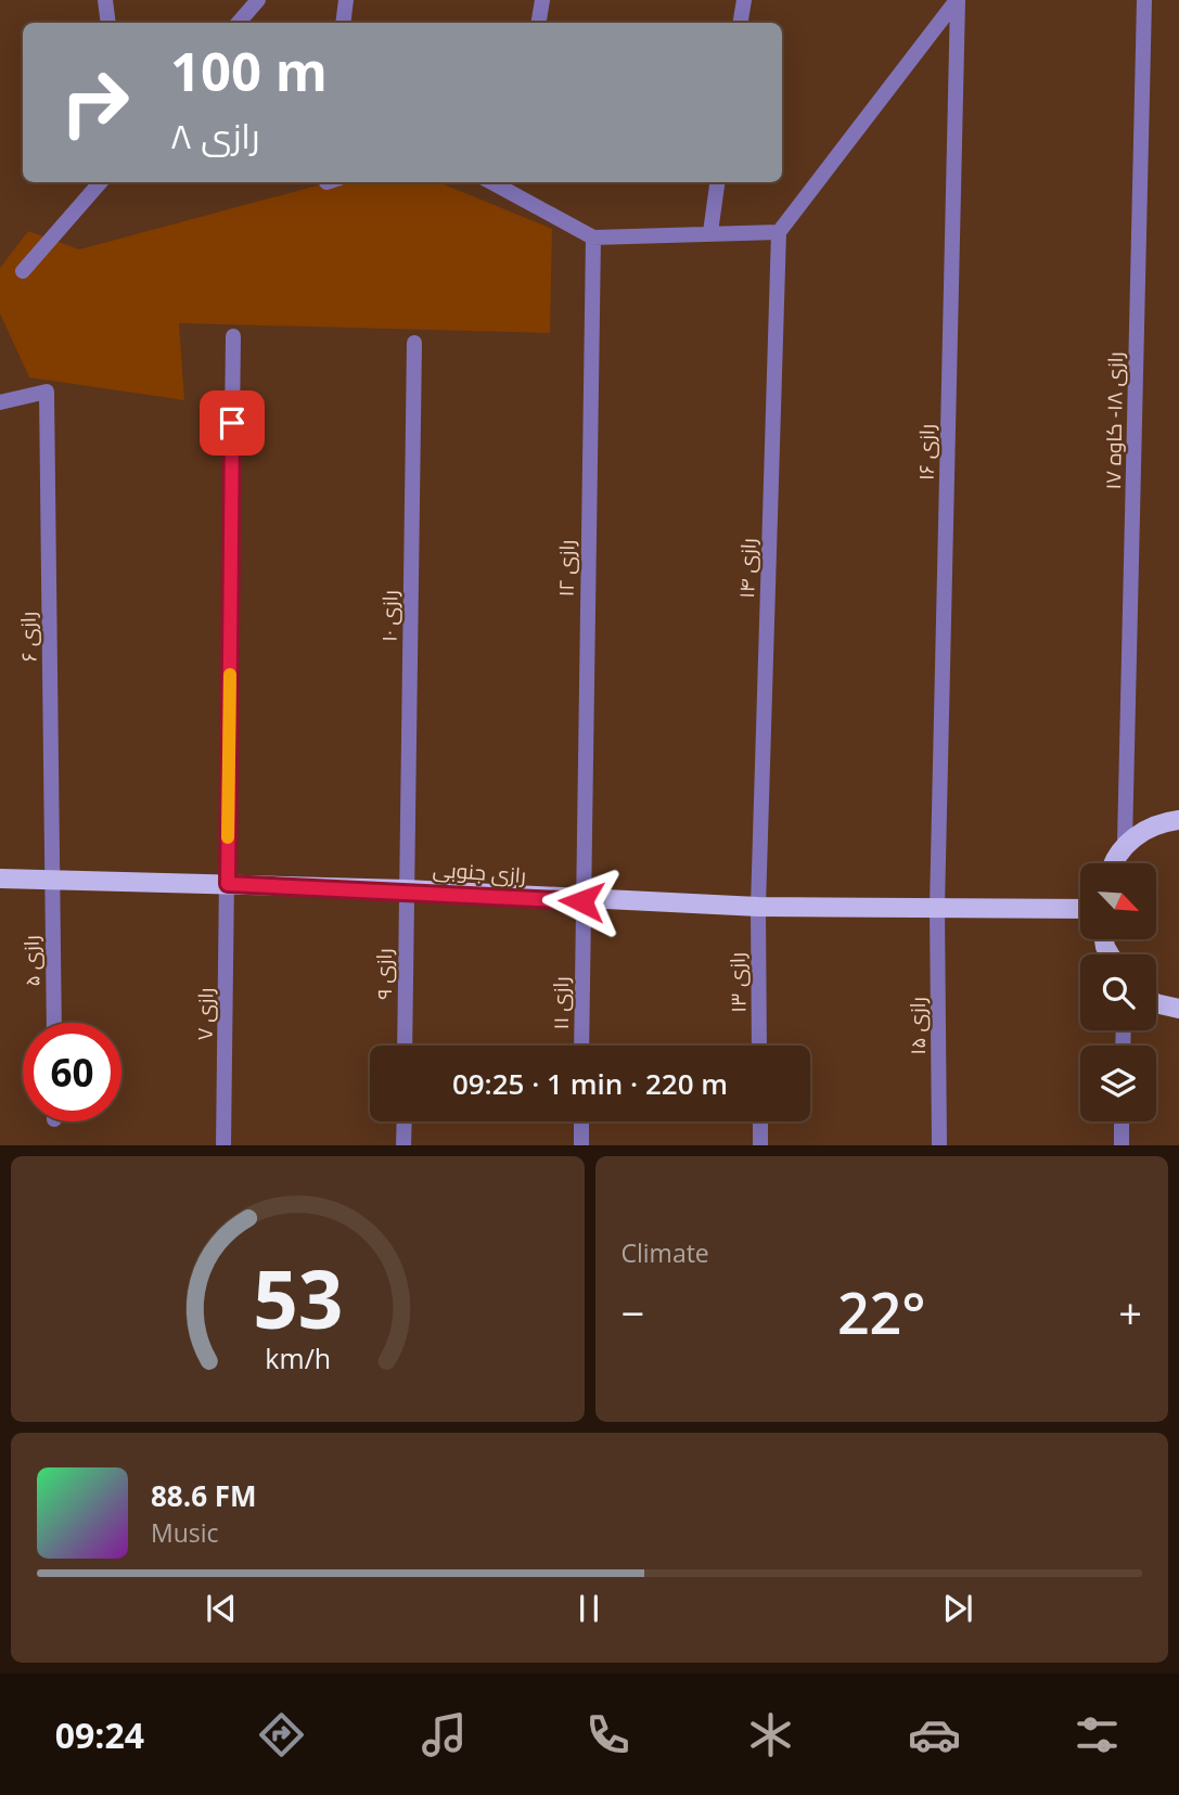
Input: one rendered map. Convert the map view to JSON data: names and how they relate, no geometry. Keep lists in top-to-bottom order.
{
  "streets": {
    "main road": ["رازی جنوبی"],
    "street": [
      "رازی ۱۸- کاوه ۱۷",
      "رازی ۱۶",
      "رازی ۱۲",
      "رازی ۱۴",
      "رازی ۱۰",
      "رازی ۶",
      "رازی ۵",
      "رازی ۹",
      "رازی ۱۳",
      "رازی ۱۱",
      "رازی ۷",
      "رازی ۱۵"
    ]
  },
  "crossings": [
    ["رازی ۱۶", "رازی جنوبی"],
    ["رازی ۱۶", "رازی ۱۵"],
    ["رازی ۱۲", "رازی جنوبی"],
    ["رازی ۱۲", "رازی ۱۱"],
    ["رازی ۱۴", "رازی جنوبی"],
    ["رازی ۱۴", "رازی ۱۳"],
    ["رازی ۱۰", "رازی جنوبی"],
    ["رازی ۱۰", "رازی ۹"],
    ["رازی ۶", "رازی جنوبی"],
    ["رازی ۶", "رازی ۵"],
    ["رازی جنوبی", "رازی ۵"],
    ["رازی جنوبی", "رازی ۹"],
    ["رازی جنوبی", "رازی ۱۳"],
    ["رازی جنوبی", "رازی ۱۱"],
    ["رازی جنوبی", "رازی ۷"],
    ["رازی جنوبی", "رازی ۱۵"]
  ],
  "north": "bottom right",
  "page": {
    "turn": ["100 m", "رازی ۸"],
    "limit": "60",
    "trip": "09:25 · 1 min · 220 m",
    "tile": "Climate",
    "heat": ["−", "22°", "+"],
    "song": ["88.6 FM", "Music"],
    "tabs": "09:24",
    "gauge": ["53", "km/h"]
  }
}
